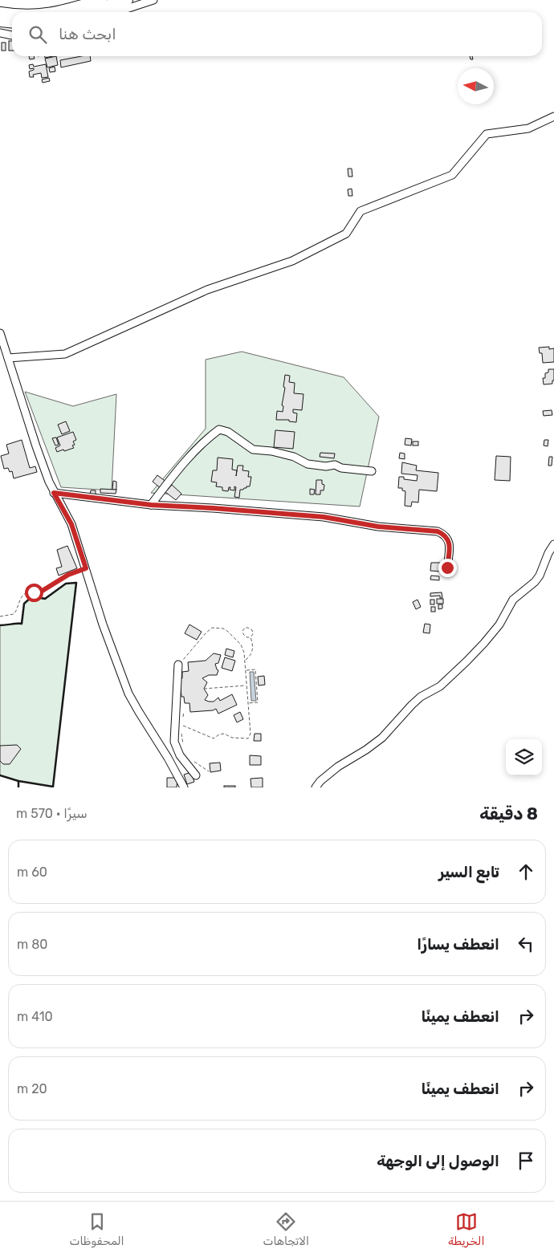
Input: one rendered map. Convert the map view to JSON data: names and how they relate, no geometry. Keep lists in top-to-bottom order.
{
  "north": "left",
  "page": {
    "search": "ابحث هنا",
    "heading": ["8 دقيقة", "سيرًا · 570 m"],
    "list": [
      ["تابع السير", "60 m"],
      ["انعطف يسارًا", "80 m"],
      ["انعطف يمينًا", "410 m"],
      ["انعطف يمينًا", "20 m"],
      "الوصول إلى الوجهة"
    ],
    "nav": ["الخريطة", "الاتجاهات", "المحفوظات"]
  }
}
